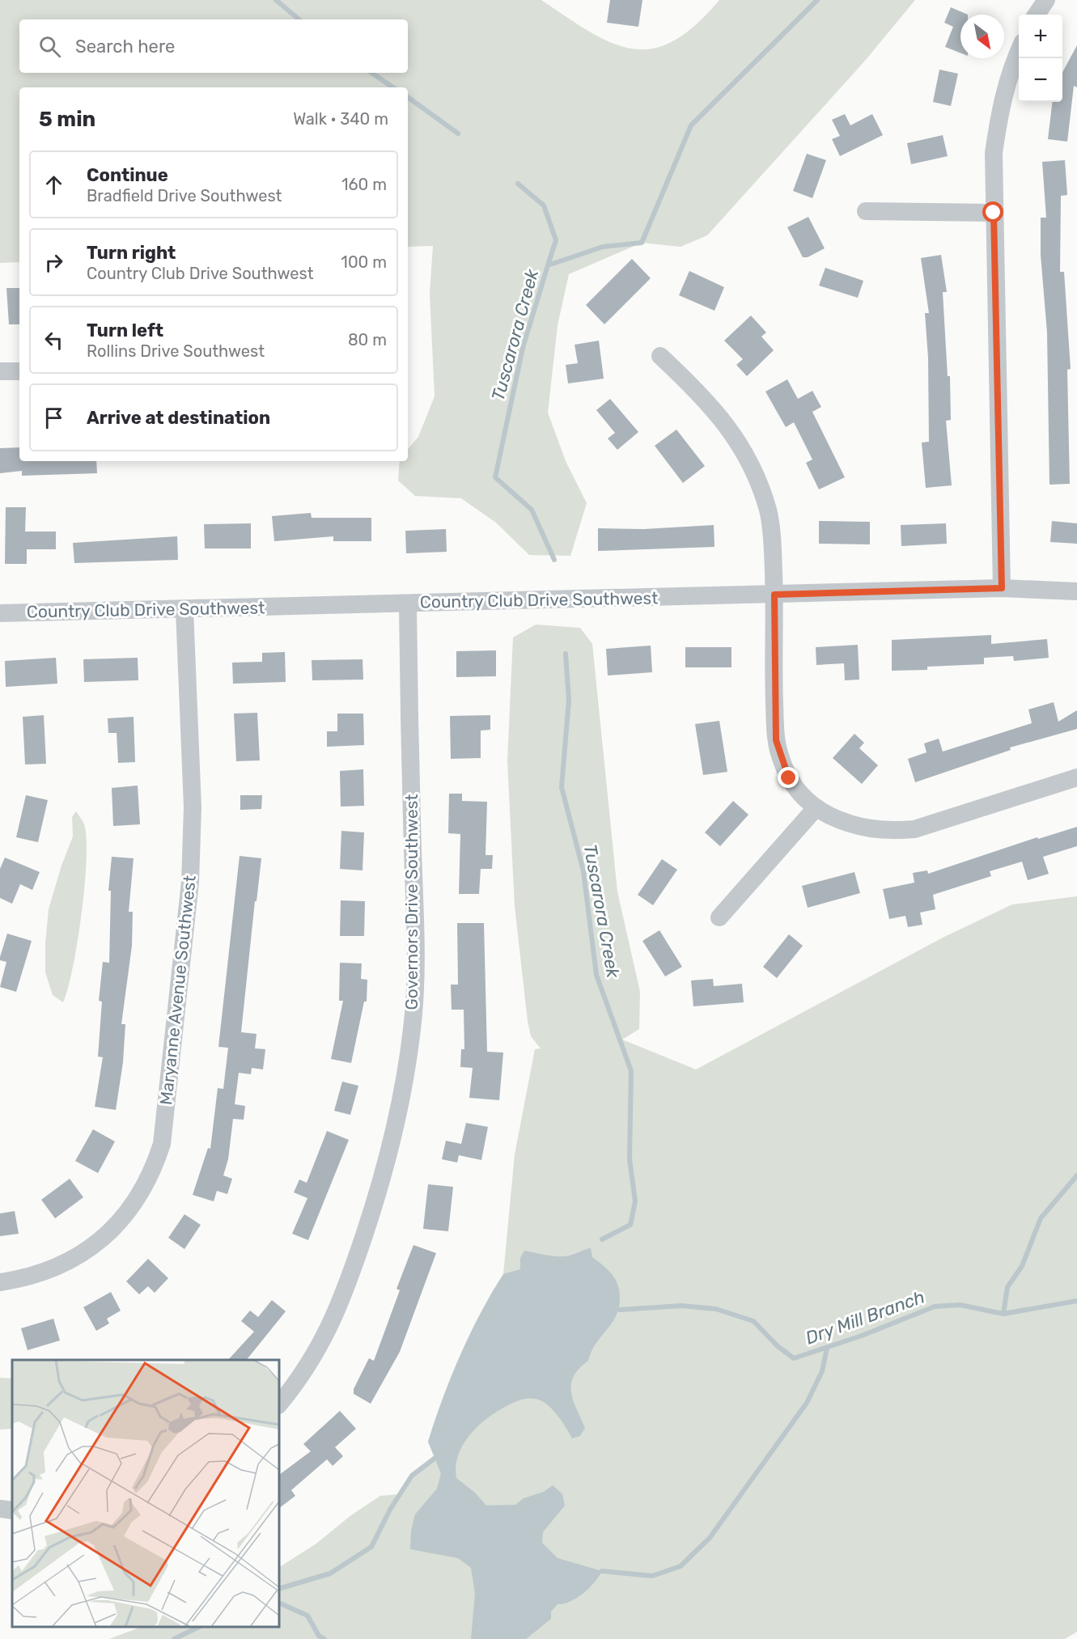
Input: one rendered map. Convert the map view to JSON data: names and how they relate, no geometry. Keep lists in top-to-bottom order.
{
  "streets": {
    "street": ["Country Club Drive Southwest", "Governors Drive Southwest", "Maryanne Avenue Southwest"]
  },
  "crossings": [
    ["Country Club Drive Southwest", "Governors Drive Southwest"],
    ["Country Club Drive Southwest", "Maryanne Avenue Southwest"]
  ],
  "water": ["Tuscarora Creek", "Dry Mill Branch"],
  "north": "bottom right",
  "page": {
    "map_buttons": ["+", "−"],
    "search": "Search here",
    "heading": ["5 min", "Walk · 340 m"],
    "list": [
      ["Continue", "Bradfield Drive Southwest", "160 m"],
      ["Turn right", "Country Club Drive Southwest", "100 m"],
      ["Turn left", "Rollins Drive Southwest", "80 m"],
      "Arrive at destination"
    ]
  }
}
